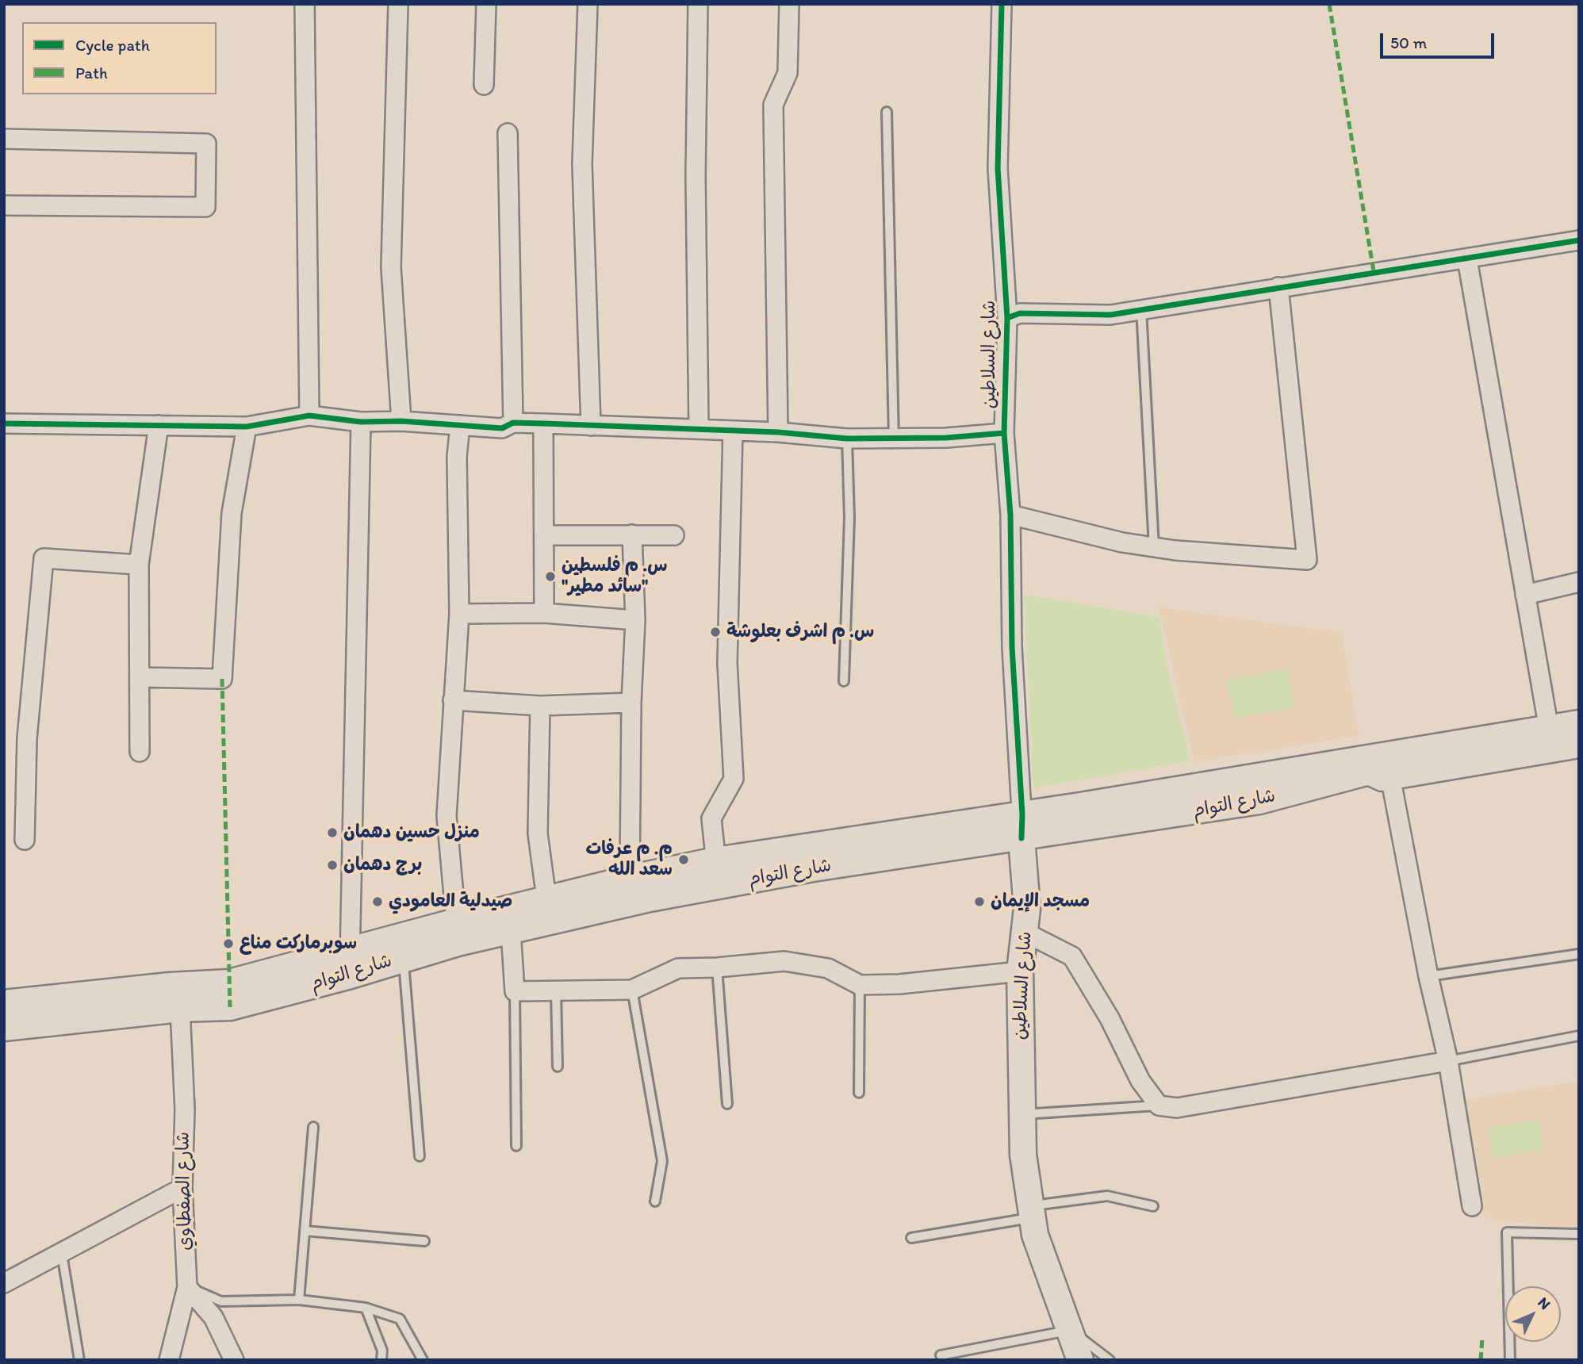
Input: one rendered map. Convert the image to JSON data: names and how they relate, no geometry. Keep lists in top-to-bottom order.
{
  "streets": {
    "main road": ["شارع السلاطين", "شارع التوام"],
    "street": ["شارع الصفطاوي"]
  },
  "crossings": [
    ["شارع السلاطين", "شارع التوام"],
    ["شارع التوام", "شارع الصفطاوي"]
  ],
  "places": [
    "س. م فلسطين \"سائد مطير\"",
    "س. م اشرف بعلوشة",
    "منزل حسين دهمان",
    "م. م عرفات سعد الله",
    "برج دهمان",
    "صيدلية العامودي",
    "مسجد الإيمان",
    "سوبرماركت مناع"
  ],
  "legend": ["Cycle path", "Path"],
  "scale_bar": "50 m",
  "north": "top right"
}
